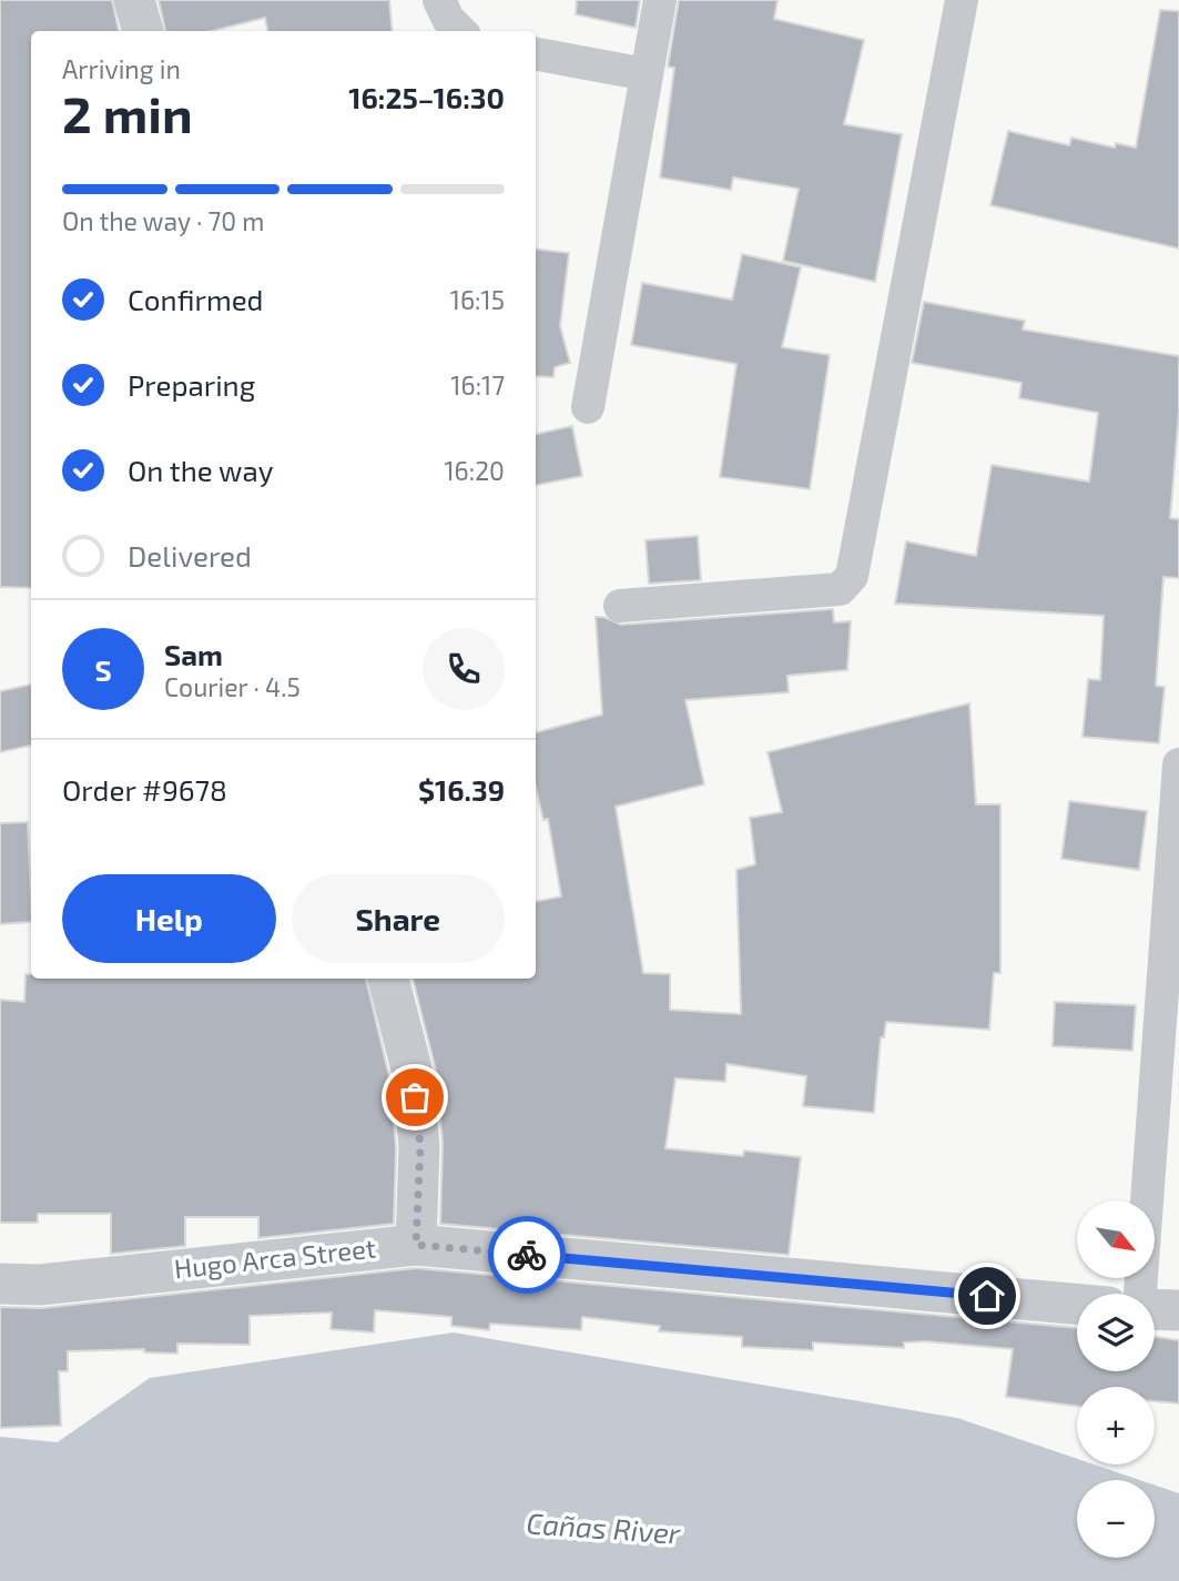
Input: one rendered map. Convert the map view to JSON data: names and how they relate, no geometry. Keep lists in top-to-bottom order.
{
  "streets": {
    "street": ["Hugo Arca Street"]
  },
  "water": ["Cañas River"],
  "north": "bottom right",
  "page": {
    "heading": ["2 min", "Arriving in", "16:25–16:30"],
    "panel": [
      "Sam",
      "Courier · 4.5",
      "Order #9678",
      "$16.39"
    ],
    "bar": "On the way · 70 m",
    "list": [
      ["Confirmed", "16:15"],
      ["Preparing", "16:17"],
      ["On the way", "16:20"],
      "Delivered"
    ],
    "round": "S",
    "buttons": ["Help", "Share"],
    "map_buttons": ["+", "−"]
  }
}
